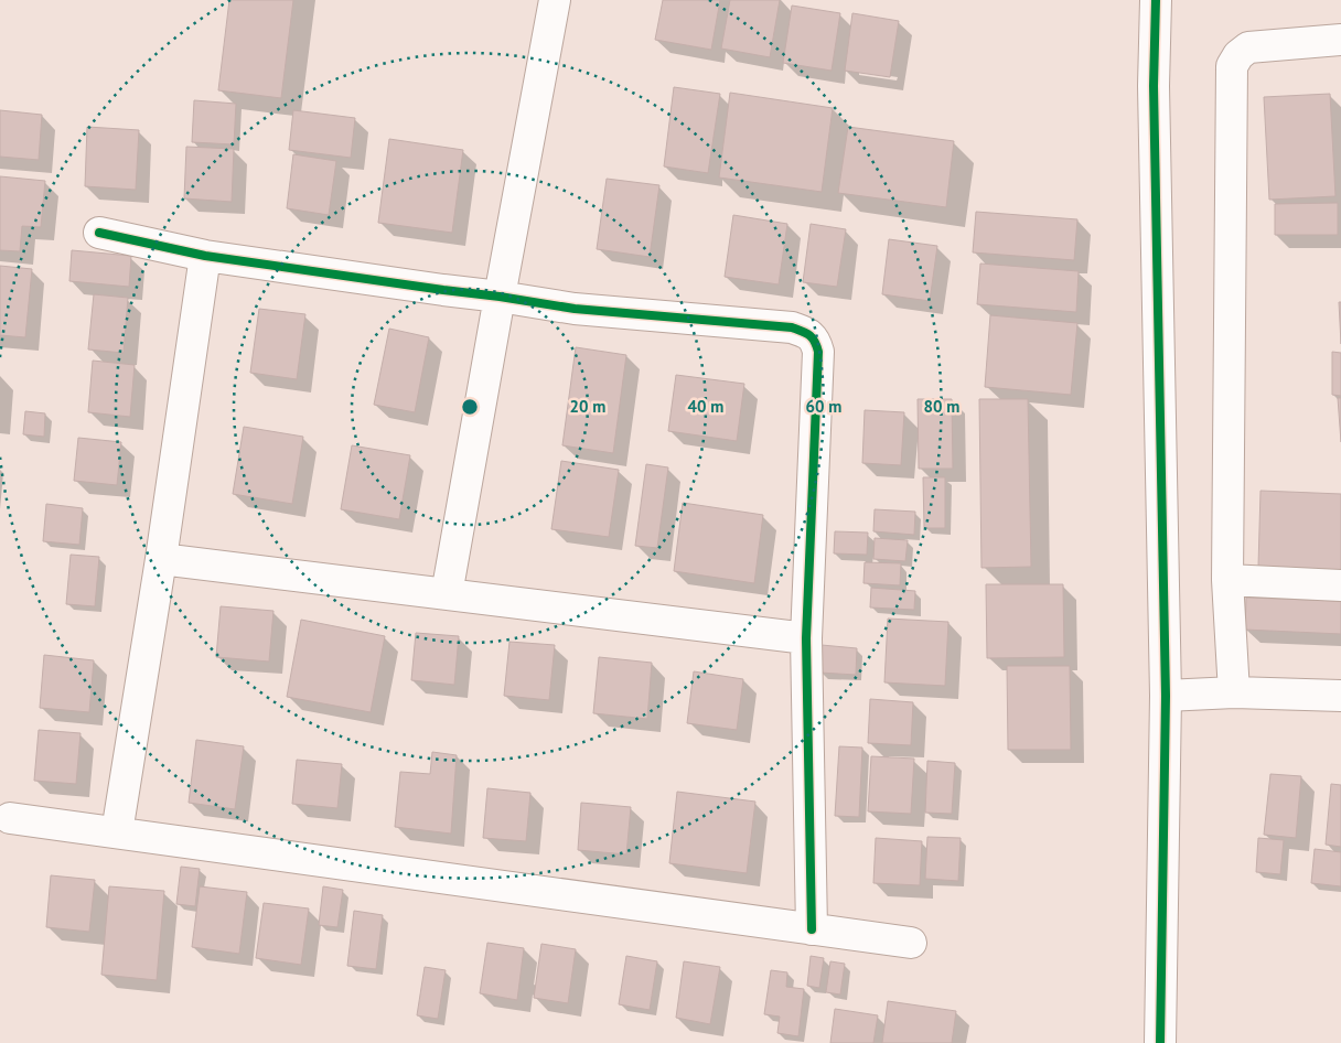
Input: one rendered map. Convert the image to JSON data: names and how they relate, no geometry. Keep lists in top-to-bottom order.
{
  "rings": [
    "20 m",
    "40 m",
    "60 m",
    "80 m"
  ]
}
